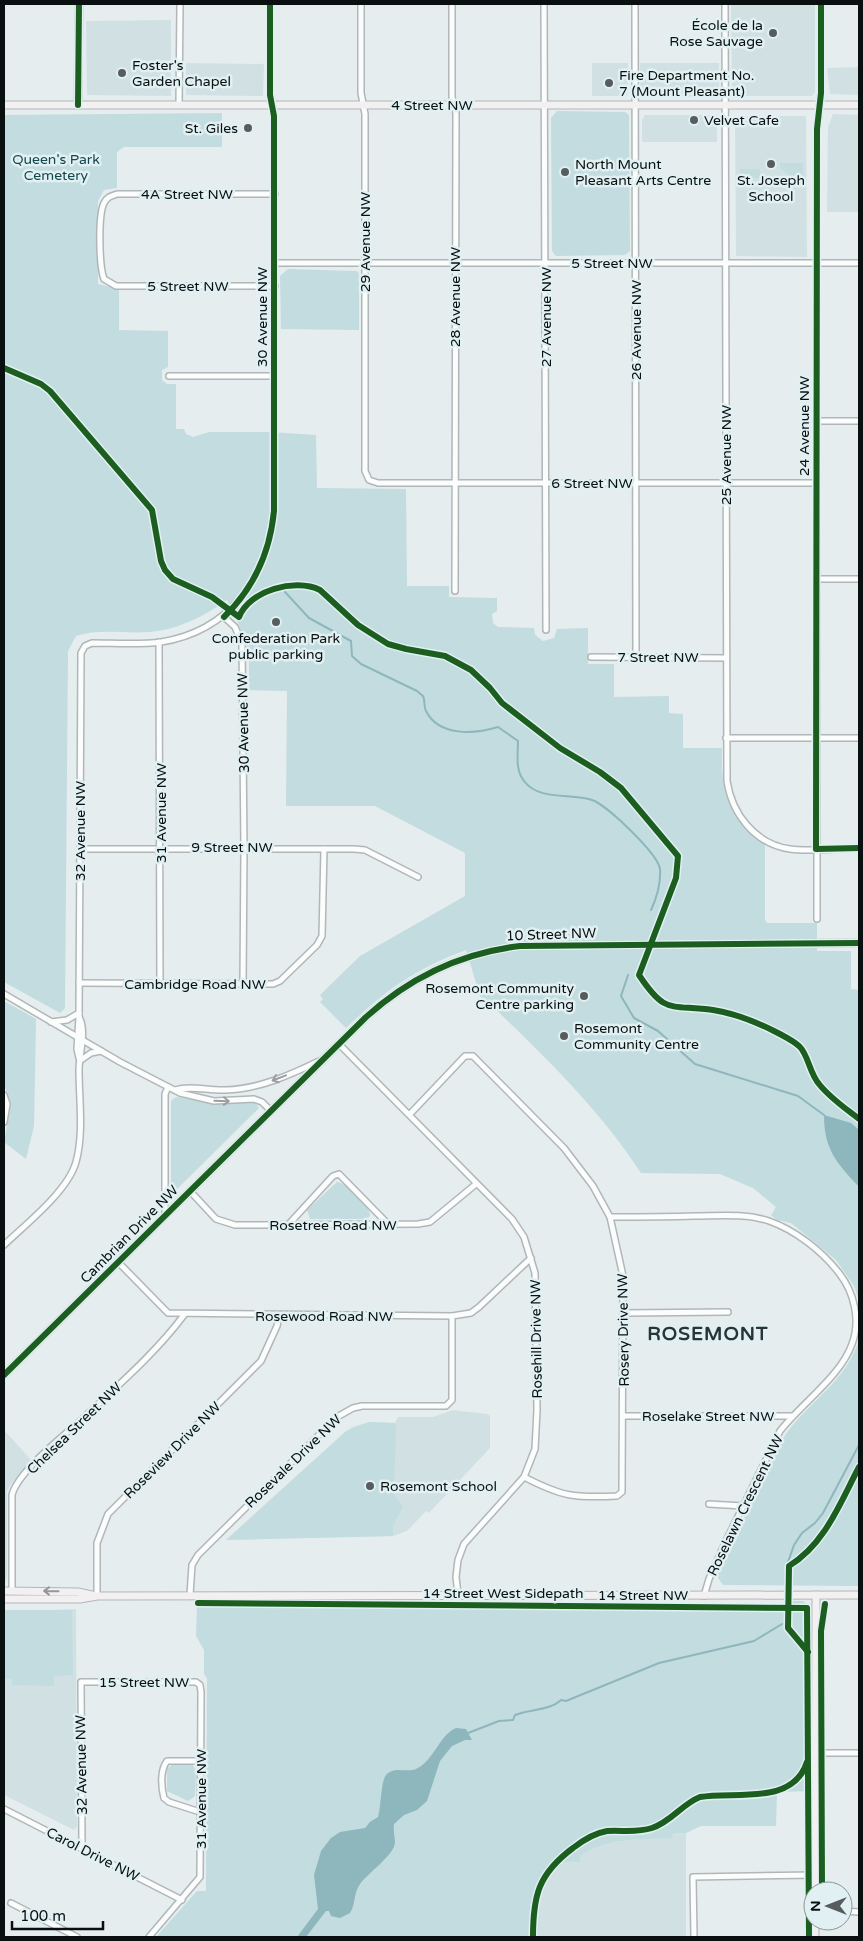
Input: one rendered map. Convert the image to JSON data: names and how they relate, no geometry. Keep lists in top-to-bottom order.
{
  "streets": {
    "main road": [
      "4 Street NW",
      "10 Street NW",
      "Cambrian Drive NW",
      "14 Street NW"
    ],
    "street": [
      "4A Street NW",
      "29 Avenue NW",
      "5 Street NW",
      "28 Avenue NW",
      "30 Avenue NW",
      "27 Avenue NW",
      "26 Avenue NW",
      "24 Avenue NW",
      "25 Avenue NW",
      "6 Street NW",
      "7 Street NW",
      "31 Avenue NW",
      "32 Avenue NW",
      "9 Street NW",
      "Cambridge Road NW",
      "Rosetree Road NW",
      "Rosewood Road NW",
      "Rosery Drive NW",
      "Rosehill Drive NW",
      "Roselake Street NW",
      "Chelsea Street NW",
      "Roseview Drive NW",
      "Rosevale Drive NW",
      "Roselawn Crescent NW",
      "15 Street NW",
      "Carol Drive NW"
    ],
    "cycle path": ["14 Street West Sidepath"]
  },
  "crossings": [
    ["4 Street NW", "29 Avenue NW"],
    ["4 Street NW", "28 Avenue NW"],
    ["4 Street NW", "30 Avenue NW"],
    ["4 Street NW", "27 Avenue NW"],
    ["4 Street NW", "26 Avenue NW"],
    ["4 Street NW", "24 Avenue NW"],
    ["4 Street NW", "25 Avenue NW"],
    ["4A Street NW", "5 Street NW"],
    ["4A Street NW", "30 Avenue NW"],
    ["29 Avenue NW", "5 Street NW"],
    ["29 Avenue NW", "6 Street NW"],
    ["5 Street NW", "28 Avenue NW"],
    ["5 Street NW", "30 Avenue NW"],
    ["5 Street NW", "27 Avenue NW"],
    ["5 Street NW", "26 Avenue NW"],
    ["5 Street NW", "24 Avenue NW"],
    ["5 Street NW", "25 Avenue NW"],
    ["28 Avenue NW", "6 Street NW"],
    ["30 Avenue NW", "9 Street NW"],
    ["30 Avenue NW", "Cambridge Road NW"],
    ["27 Avenue NW", "6 Street NW"],
    ["26 Avenue NW", "6 Street NW"],
    ["26 Avenue NW", "7 Street NW"],
    ["24 Avenue NW", "25 Avenue NW"],
    ["24 Avenue NW", "6 Street NW"],
    ["25 Avenue NW", "6 Street NW"],
    ["25 Avenue NW", "7 Street NW"],
    ["31 Avenue NW", "32 Avenue NW"],
    ["31 Avenue NW", "9 Street NW"],
    ["31 Avenue NW", "Cambridge Road NW"],
    ["31 Avenue NW", "15 Street NW"],
    ["31 Avenue NW", "Carol Drive NW"],
    ["32 Avenue NW", "9 Street NW"],
    ["32 Avenue NW", "Cambridge Road NW"],
    ["32 Avenue NW", "15 Street NW"],
    ["32 Avenue NW", "Carol Drive NW"],
    ["9 Street NW", "Cambridge Road NW"],
    ["10 Street NW", "Cambrian Drive NW"],
    ["10 Street NW", "Rosehill Drive NW"],
    ["Rosetree Road NW", "Cambrian Drive NW"],
    ["Rosetree Road NW", "Rosehill Drive NW"],
    ["Cambrian Drive NW", "Rosewood Road NW"],
    ["Rosewood Road NW", "Rosehill Drive NW"],
    ["Rosewood Road NW", "Chelsea Street NW"],
    ["Rosewood Road NW", "Roseview Drive NW"],
    ["Rosewood Road NW", "Rosevale Drive NW"],
    ["Rosery Drive NW", "Rosehill Drive NW"],
    ["Rosery Drive NW", "Roselake Street NW"],
    ["Rosery Drive NW", "Roselawn Crescent NW"],
    ["Rosehill Drive NW", "14 Street NW"],
    ["Roselake Street NW", "Roselawn Crescent NW"],
    ["Chelsea Street NW", "14 Street NW"],
    ["Roseview Drive NW", "14 Street NW"],
    ["Rosevale Drive NW", "14 Street NW"],
    ["Roselawn Crescent NW", "14 Street NW"]
  ],
  "districts": ["ROSEMONT"],
  "parks": ["Queen's Park Cemetery"],
  "places": [
    "École de la Rose Sauvage",
    "Foster's Garden Chapel",
    "Fire Department No. 7 (Mount Pleasant)",
    "Velvet Cafe",
    "St. Giles",
    "St. Joseph School",
    "North Mount Pleasant Arts Centre",
    "Confederation Park public parking",
    "Rosemont Community Centre parking",
    "Rosemont Community Centre",
    "Rosemont School"
  ],
  "scale_bar": "100 m",
  "north": "left"
}
